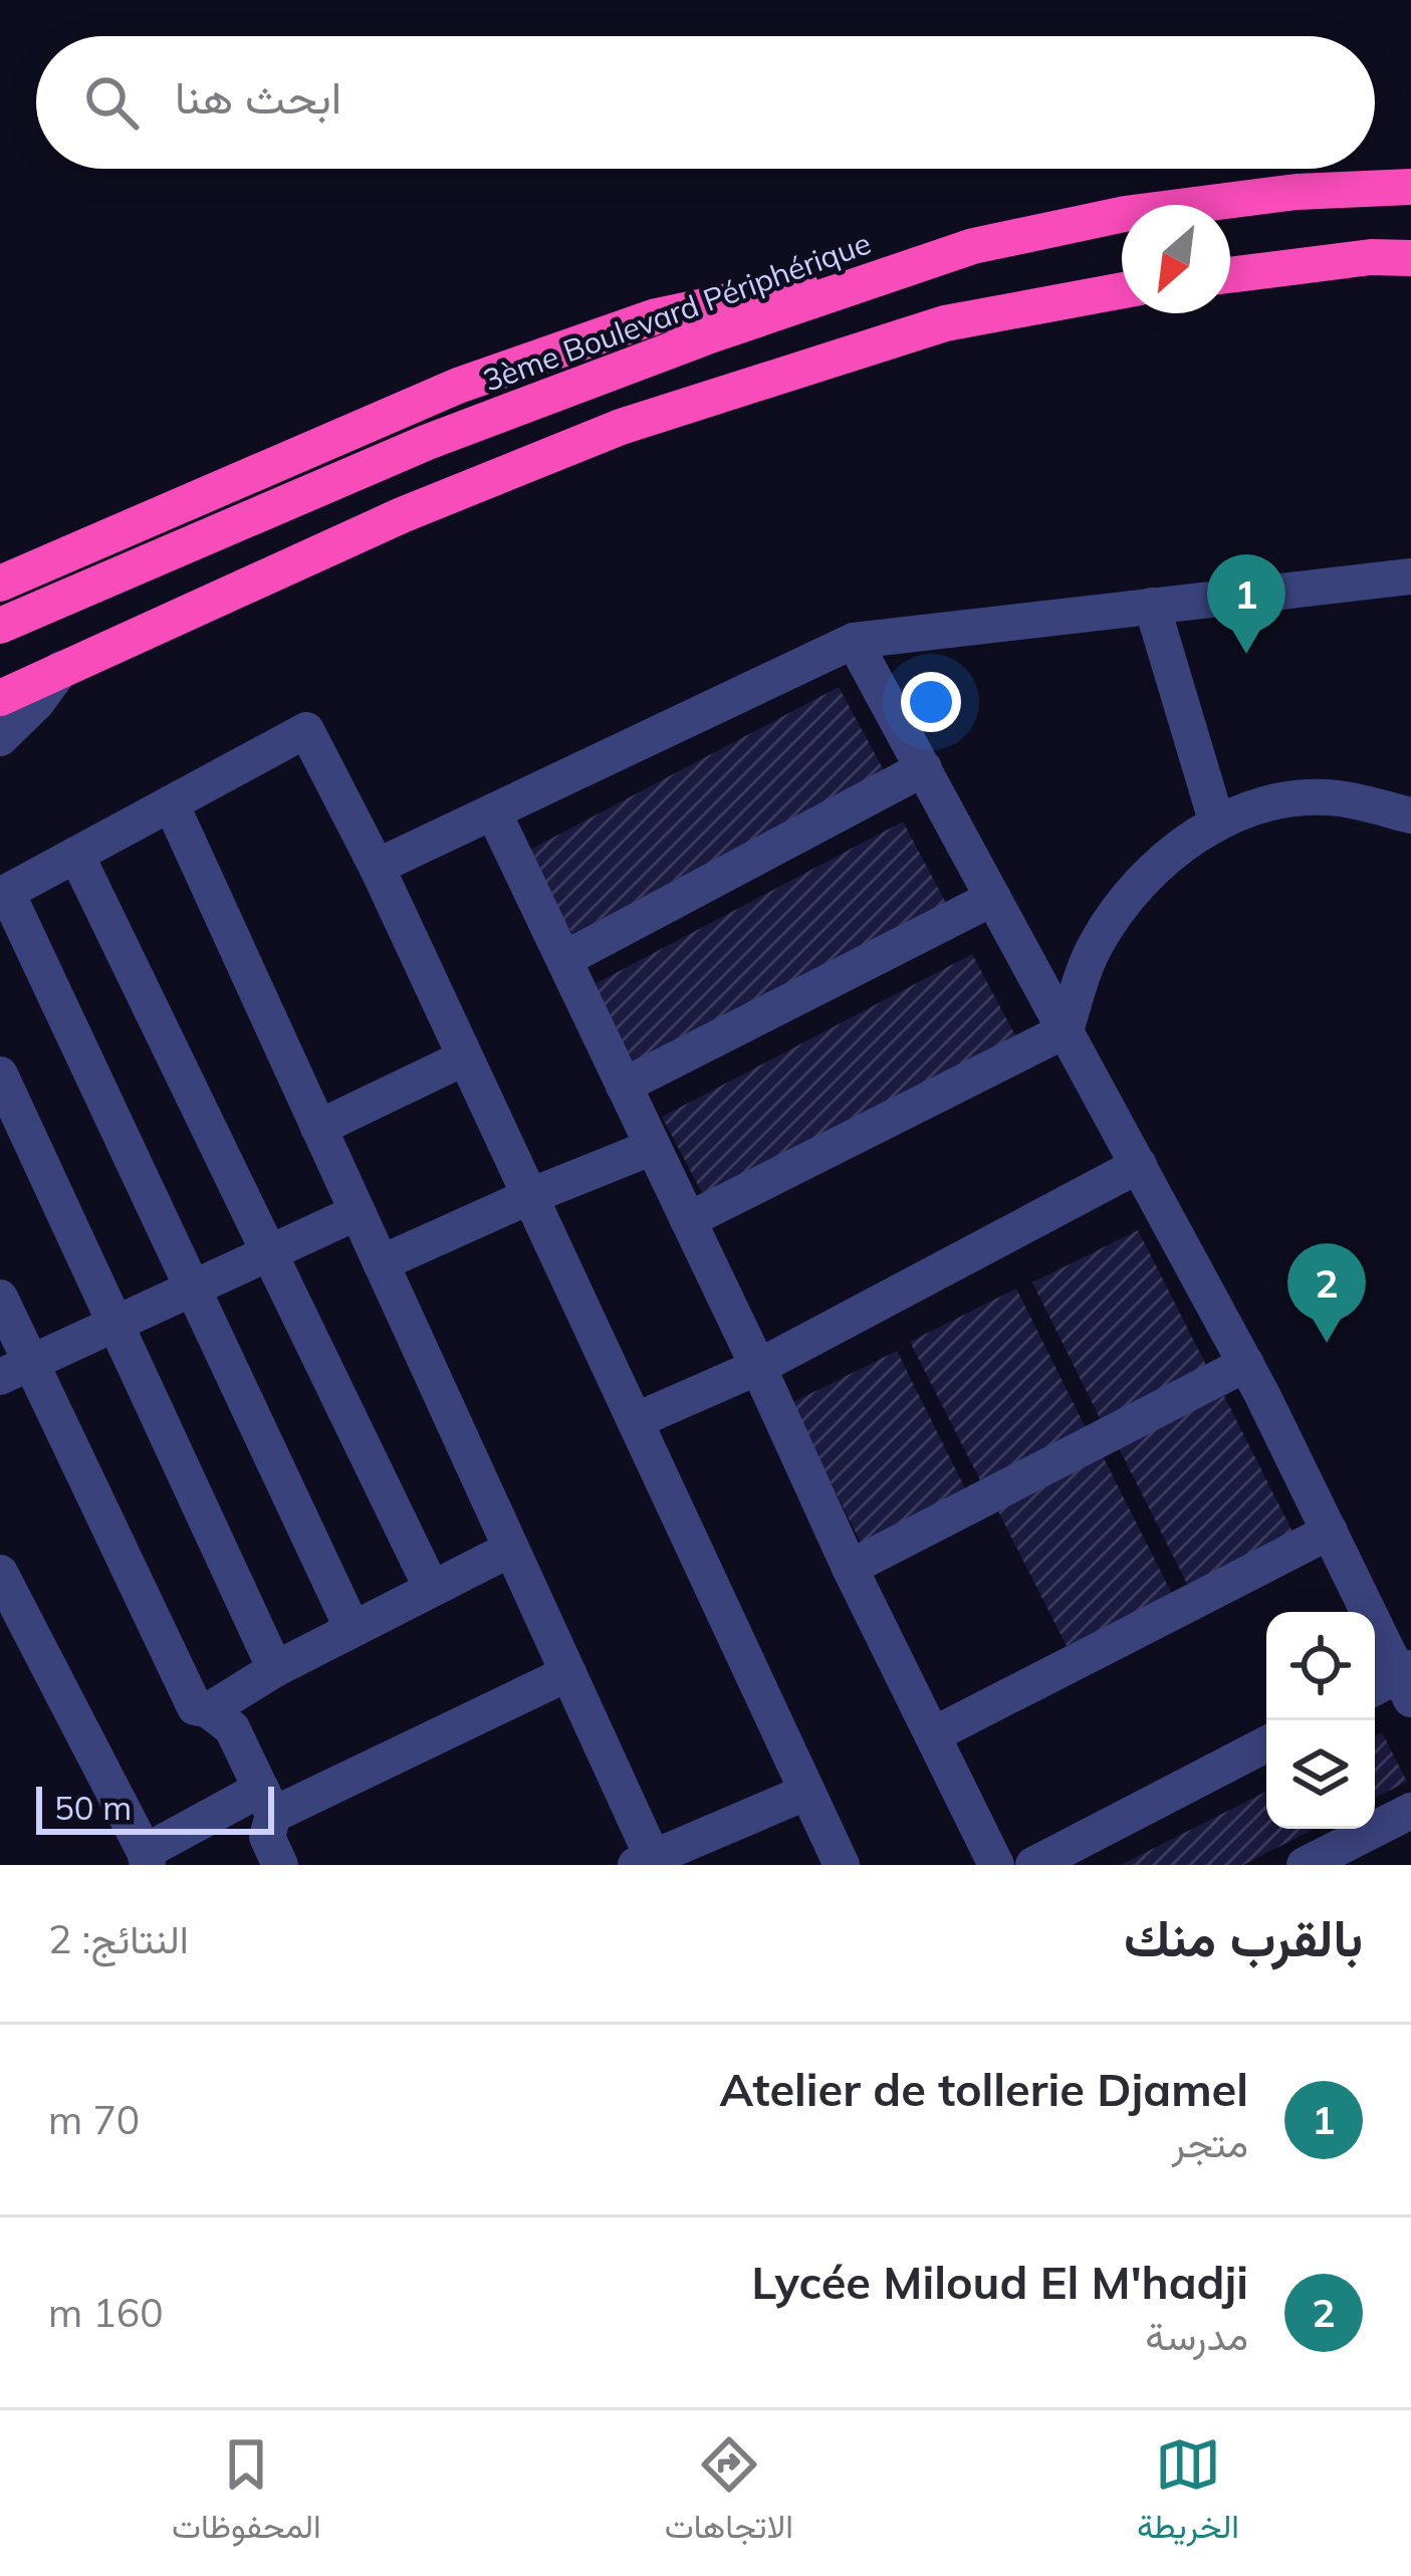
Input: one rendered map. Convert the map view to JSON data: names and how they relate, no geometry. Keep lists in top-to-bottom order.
{
  "streets": {
    "highway": ["3ème Boulevard Périphérique"]
  },
  "scale_bar": "50 m",
  "north": "bottom left",
  "page": {
    "search": "ابحث هنا",
    "pins": ["1", "2"],
    "scale": "50 m",
    "heading": ["بالقرب منك", "النتائج: 2"],
    "list": [
      {
        "mark": "1",
        "name": "Atelier de tollerie Djamel",
        "note": "متجر",
        "value": "70 m"
      },
      {
        "mark": "2",
        "name": "Lycée Miloud El M'hadji",
        "note": "مدرسة",
        "value": "160 m"
      }
    ],
    "nav": ["الخريطة", "الاتجاهات", "المحفوظات"]
  }
}
